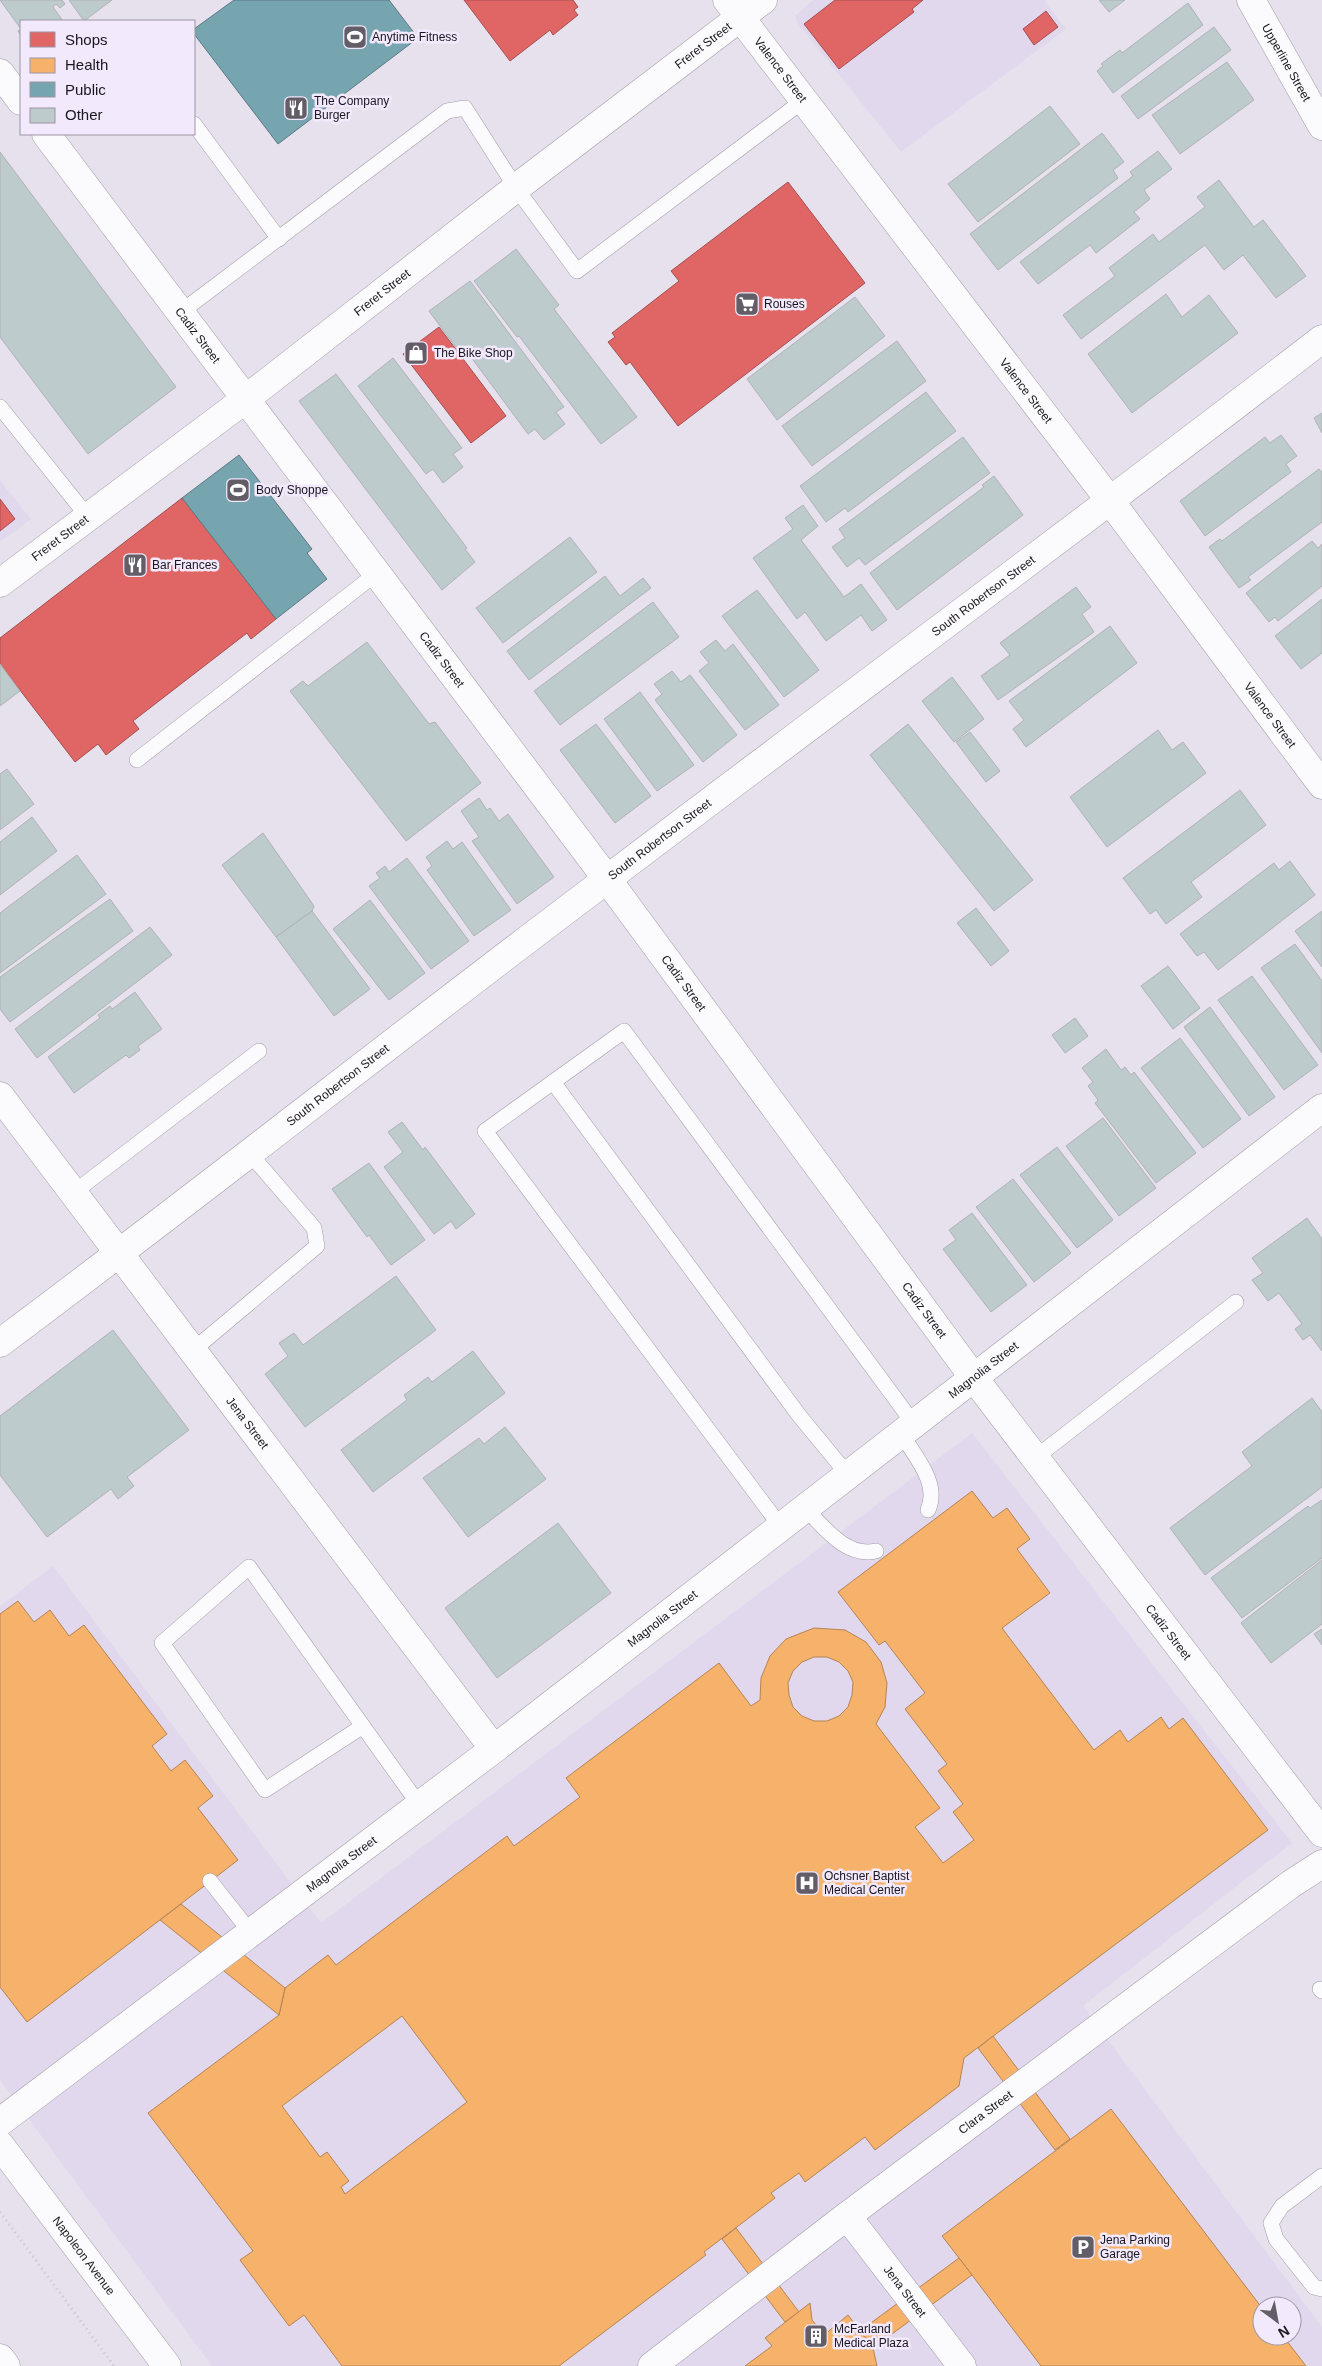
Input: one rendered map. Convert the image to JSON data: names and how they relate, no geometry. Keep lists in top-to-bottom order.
{
  "streets": {
    "street": [
      "Freret Street",
      "Upperline Street",
      "Valence Street",
      "Cadiz Street",
      "South Robertson Street",
      "Magnolia Street",
      "Jena Street",
      "Clara Street",
      "Napoleon Avenue"
    ]
  },
  "crossings": [
    ["Freret Street", "Valence Street"],
    ["Freret Street", "Cadiz Street"],
    ["Valence Street", "South Robertson Street"],
    ["Cadiz Street", "South Robertson Street"],
    ["Cadiz Street", "Magnolia Street"],
    ["South Robertson Street", "Jena Street"],
    ["Magnolia Street", "Jena Street"],
    ["Jena Street", "Clara Street"]
  ],
  "places": {
    "sports": ["Anytime Fitness", "Body Shoppe"],
    "restaurant": ["The Company Burger", "Bar Frances"],
    "supermarket": ["Rouses"],
    "shop": ["The Bike Shop"],
    "hospital": ["Ochsner Baptist Medical Center"],
    "parking": ["Jena Parking Garage"],
    "building": ["McFarland Medical Plaza"]
  },
  "legend": [
    "Shops",
    "Health",
    "Public",
    "Other"
  ],
  "north": "bottom right"
}
